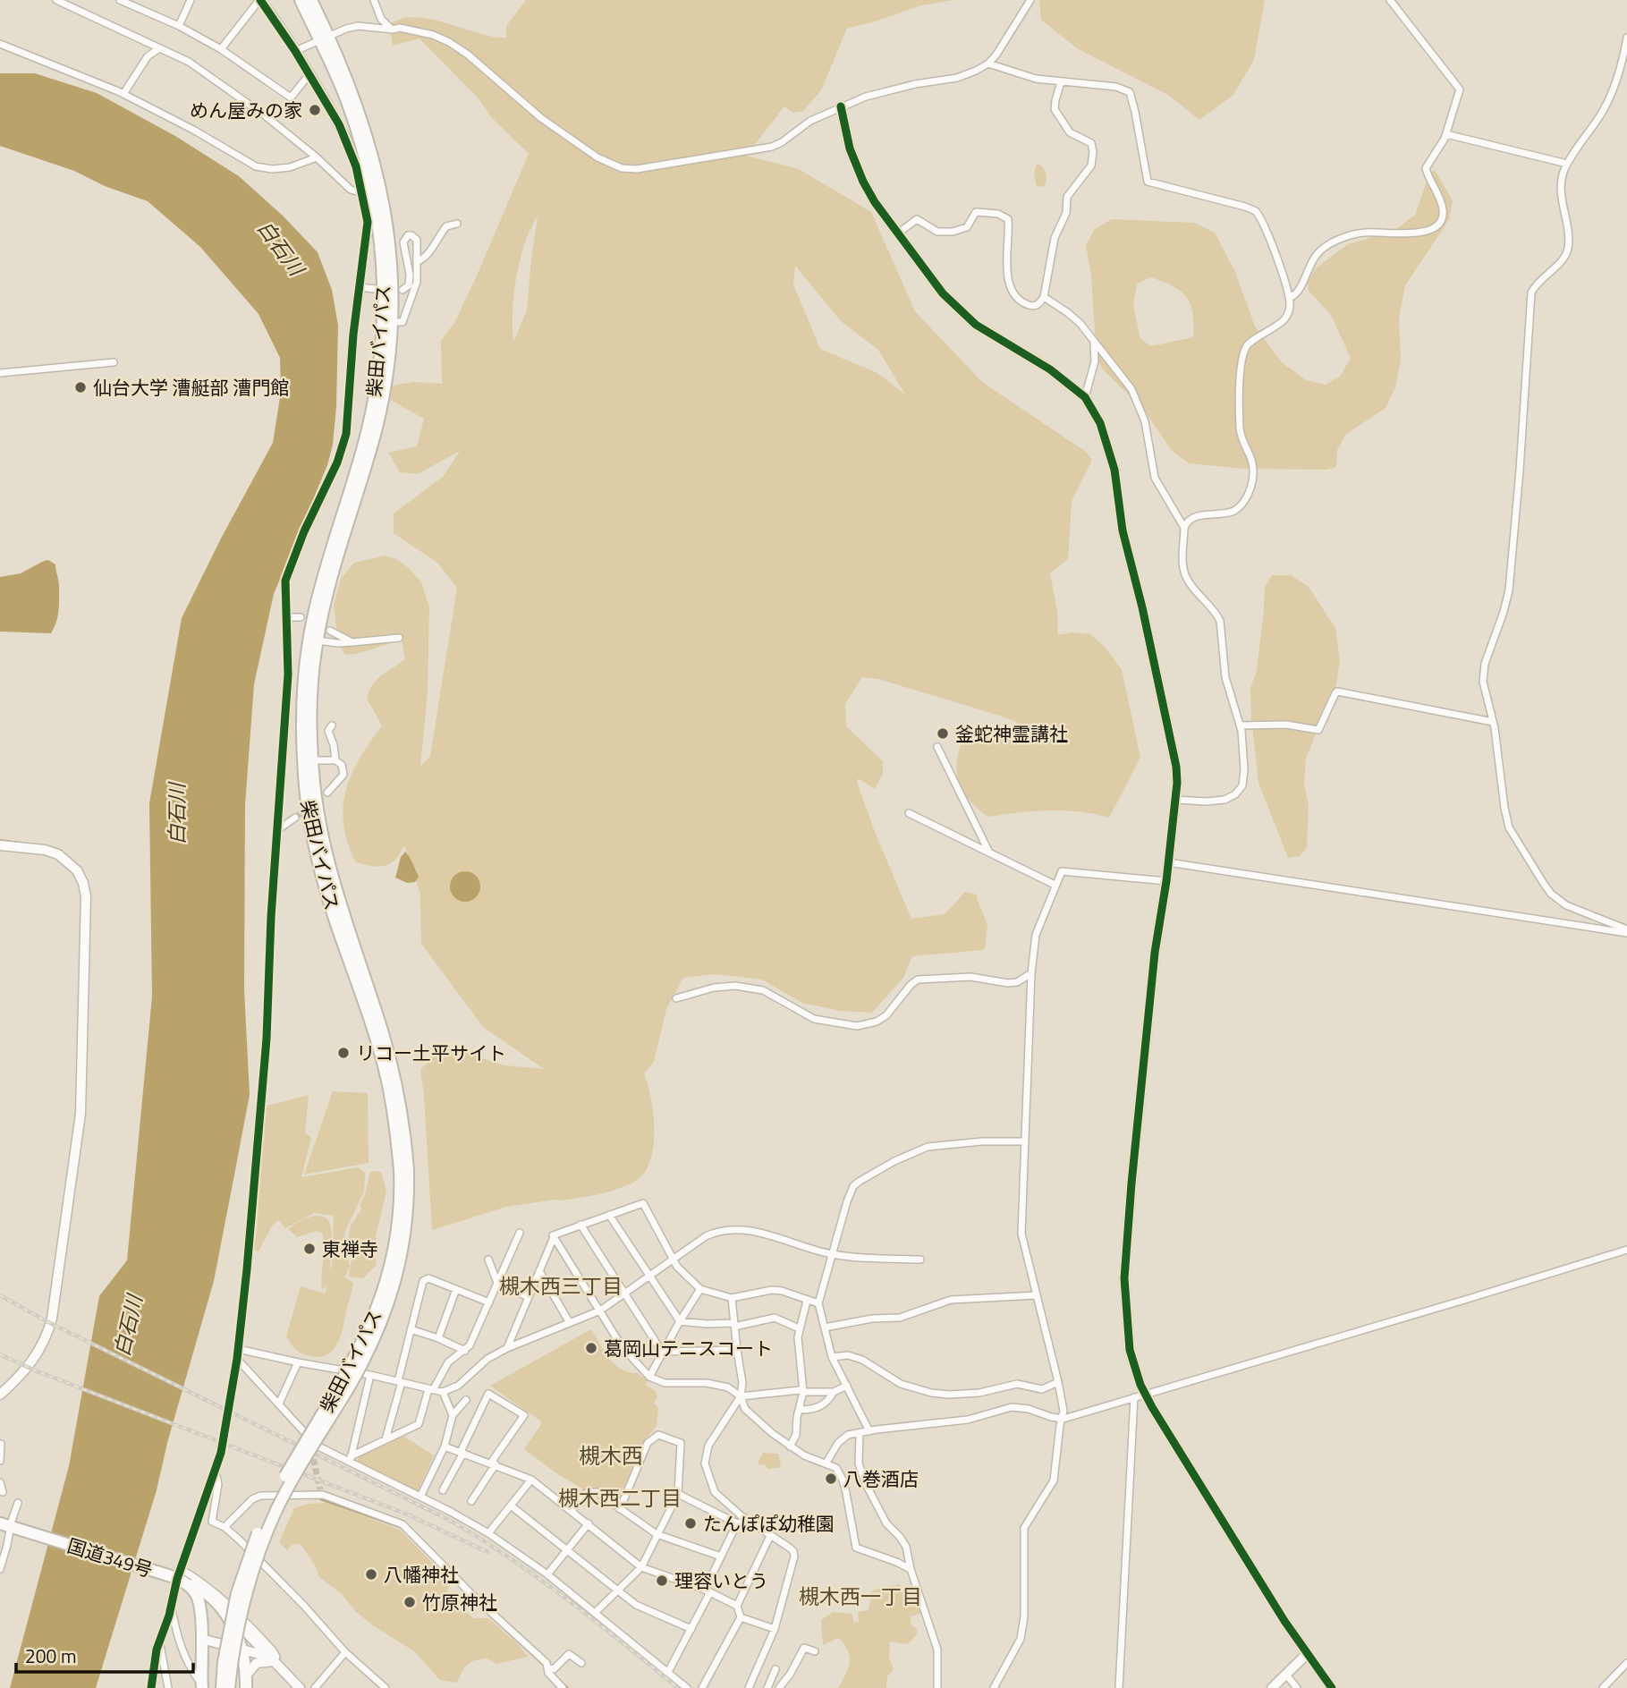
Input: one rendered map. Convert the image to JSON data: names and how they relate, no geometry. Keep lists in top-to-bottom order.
{
  "streets": {
    "highway": ["柴田バイパス", "国道349号"]
  },
  "districts": [
    "槻木西三丁目",
    "槻木西",
    "槻木西二丁目",
    "槻木西一丁目"
  ],
  "water": ["白石川"],
  "places": [
    "めん屋みの家",
    "仙台大学 漕艇部 漕門館",
    "釜蛇神霊講社",
    "リコー土平サイト",
    "東禅寺",
    "葛岡山テニスコート",
    "八巻酒店",
    "たんぽぽ幼稚園",
    "八幡神社",
    "理容いとう",
    "竹原神社"
  ],
  "scale_bar": "200 m"
}
